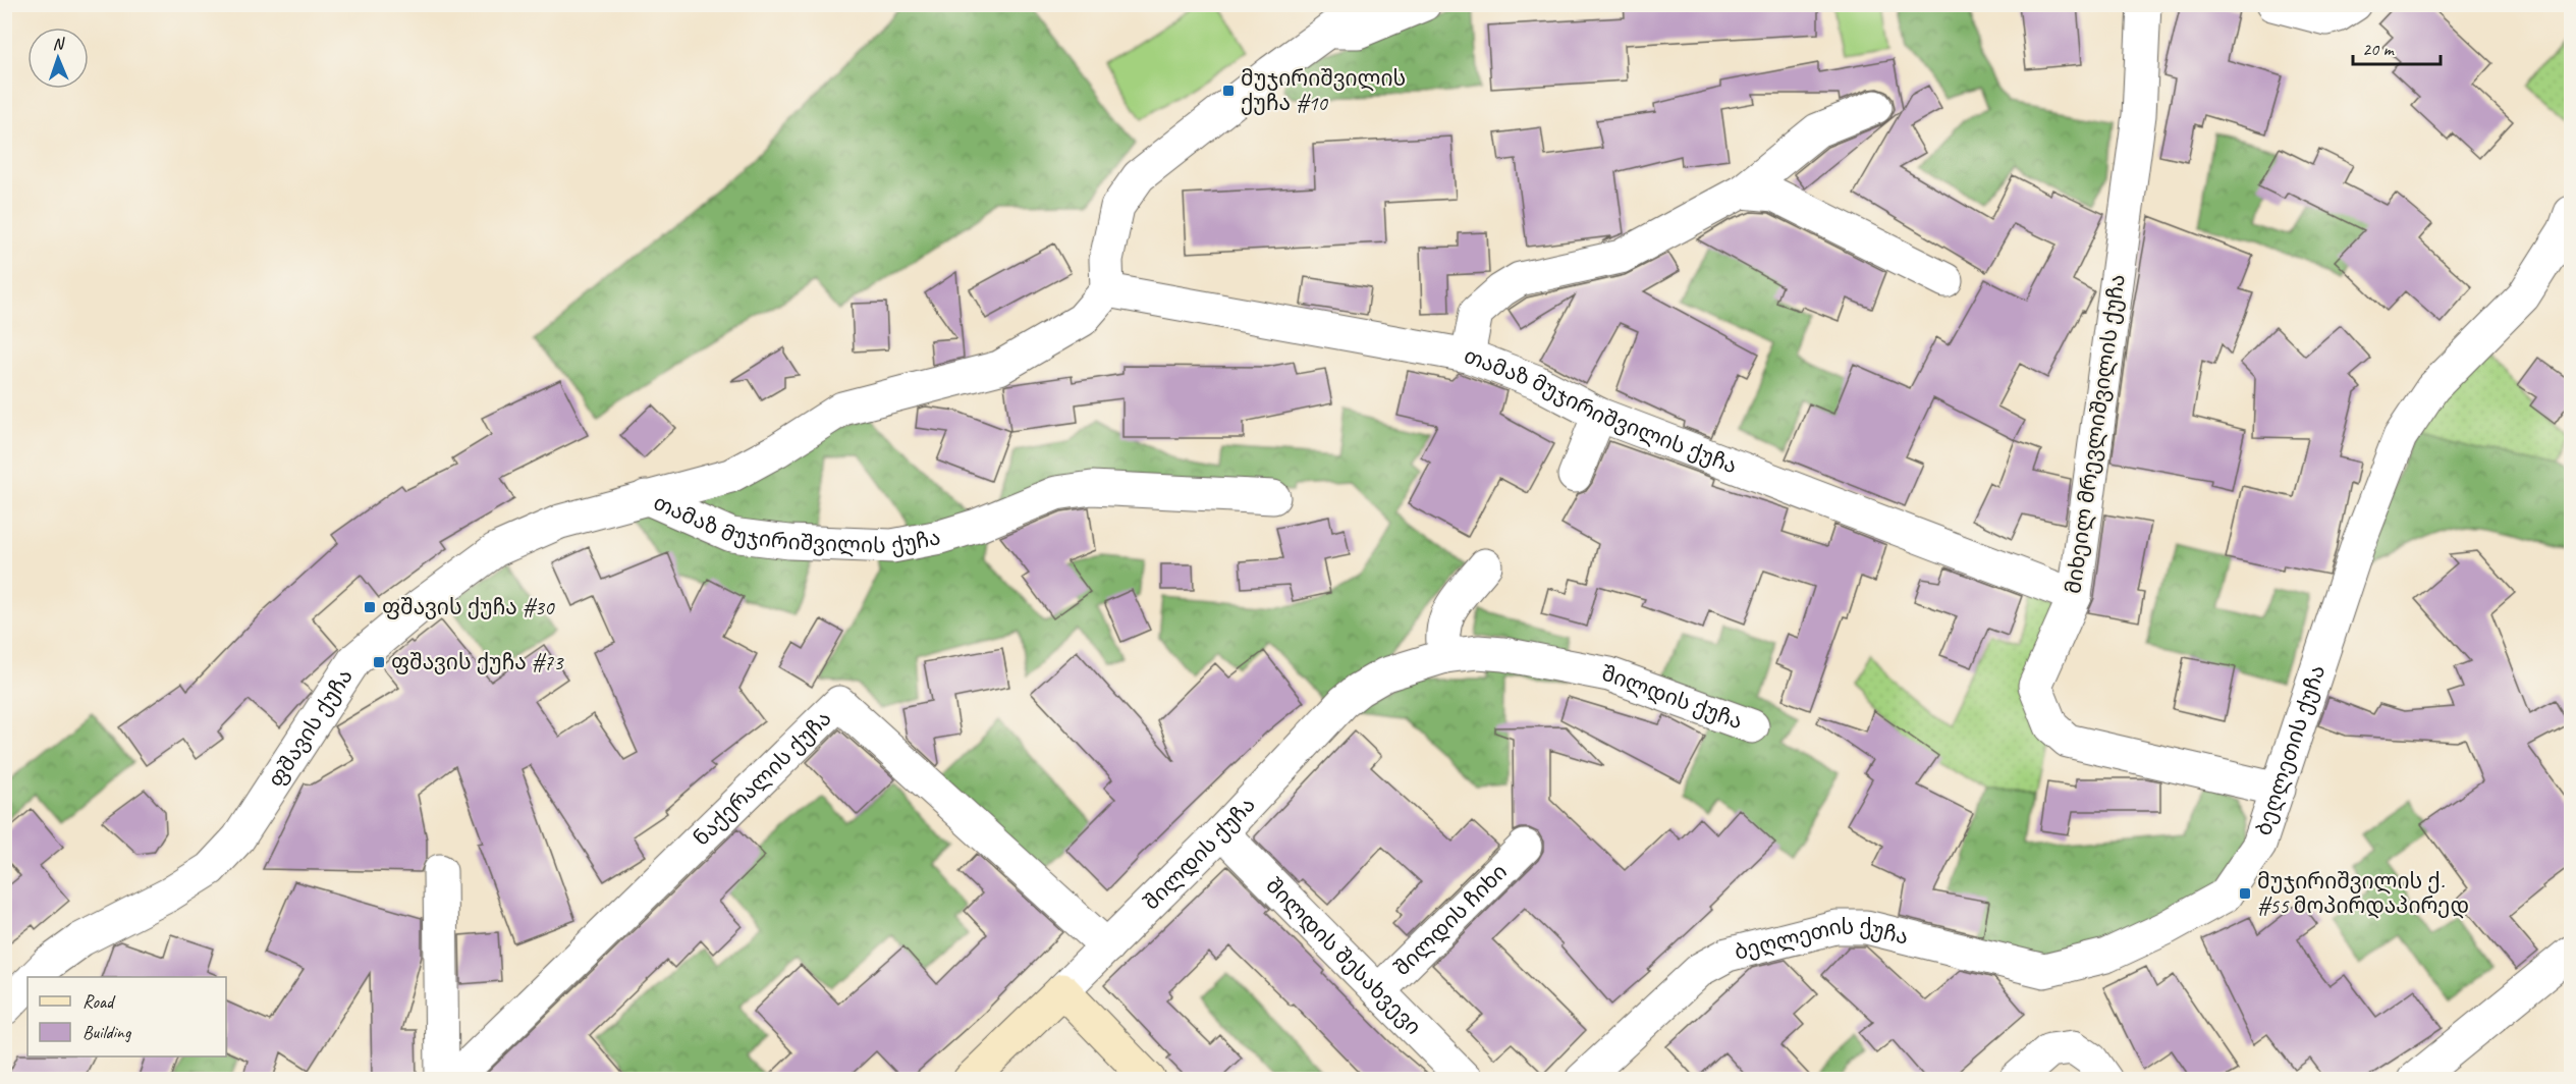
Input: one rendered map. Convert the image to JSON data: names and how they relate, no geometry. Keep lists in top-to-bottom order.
{
  "streets": {
    "street": [
      "თამაზ მუჯირიშვილის ქუჩა",
      "მიხეილ მრევლიშვილის ქუჩა",
      "შილდის ქუჩა",
      "ფშავის ქუჩა",
      "ბეღლეთის ქუჩა",
      "ნაქერალის ქუჩა",
      "შილდის ჩიხი",
      "შილდის შესახვევი"
    ]
  },
  "crossings": [
    ["თამაზ მუჯირიშვილის ქუჩა", "მიხეილ მრევლიშვილის ქუჩა"],
    ["თამაზ მუჯირიშვილის ქუჩა", "ფშავის ქუჩა"],
    ["მიხეილ მრევლიშვილის ქუჩა", "ბეღლეთის ქუჩა"],
    ["შილდის ქუჩა", "ნაქერალის ქუჩა"],
    ["შილდის ქუჩა", "შილდის შესახვევი"],
    ["შილდის ჩიხი", "შილდის შესახვევი"]
  ],
  "places": {
    "transit": [
      "მუჯირიშვილის ქუჩა #10",
      "ფშავის ქუჩა #30",
      "ფშავის ქუჩა #73",
      "მუჯირიშვილის ქ. #55 მოპირდაპირედ"
    ]
  },
  "legend": ["Road", "Building"],
  "scale_bar": "20 m",
  "north": "top"
}
